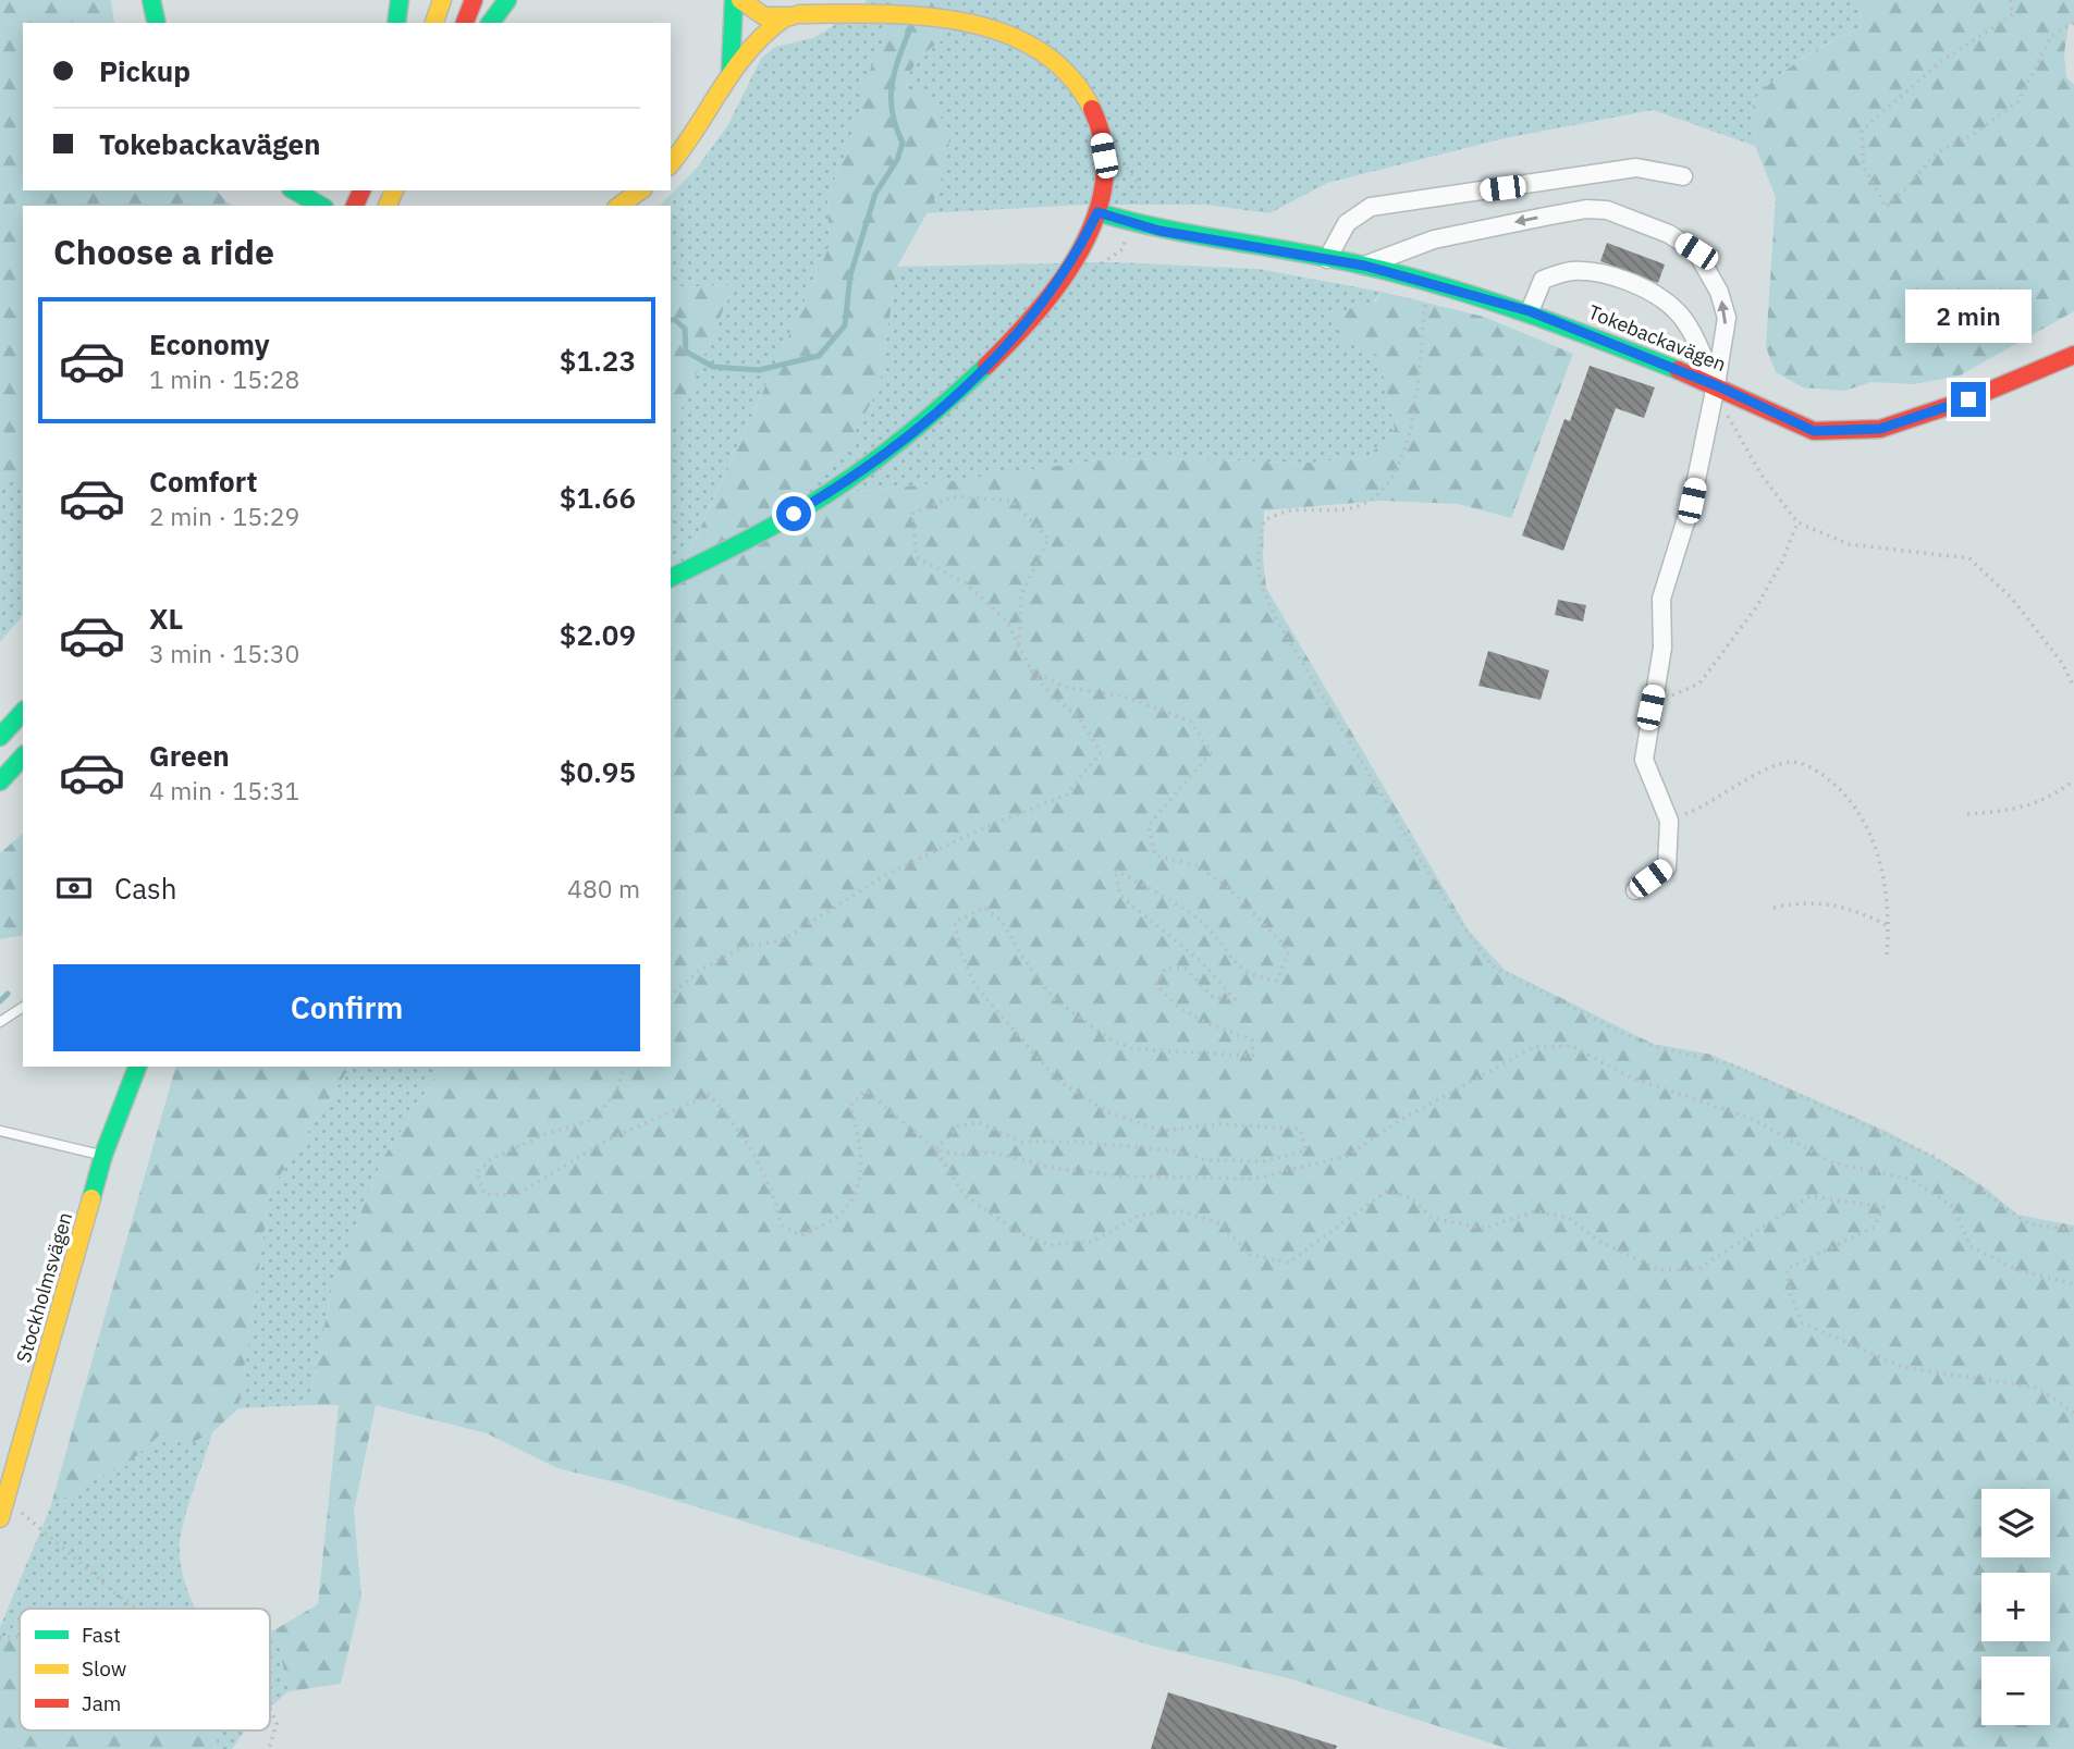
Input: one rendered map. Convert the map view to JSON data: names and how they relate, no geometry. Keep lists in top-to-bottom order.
{
  "streets": {
    "main road": ["Tokebackavägen", "Stockholmsvägen"]
  },
  "legend": ["Fast", "Slow", "Jam"],
  "page": {
    "banner": ["Pickup", "Tokebackavägen"],
    "heading": "Choose a ride",
    "bubble": "2 min",
    "list": [
      {
        "name": "Economy",
        "note": "1 min · 15:28",
        "value": "$1.23"
      },
      {
        "name": "Comfort",
        "note": "2 min · 15:29",
        "value": "$1.66"
      },
      {
        "name": "XL",
        "note": "3 min · 15:30",
        "value": "$2.09"
      },
      {
        "name": "Green",
        "note": "4 min · 15:31",
        "value": "$0.95"
      }
    ],
    "pay": ["Cash", "480 m"],
    "buttons": "Confirm",
    "map_buttons": ["+", "−"]
  }
}
